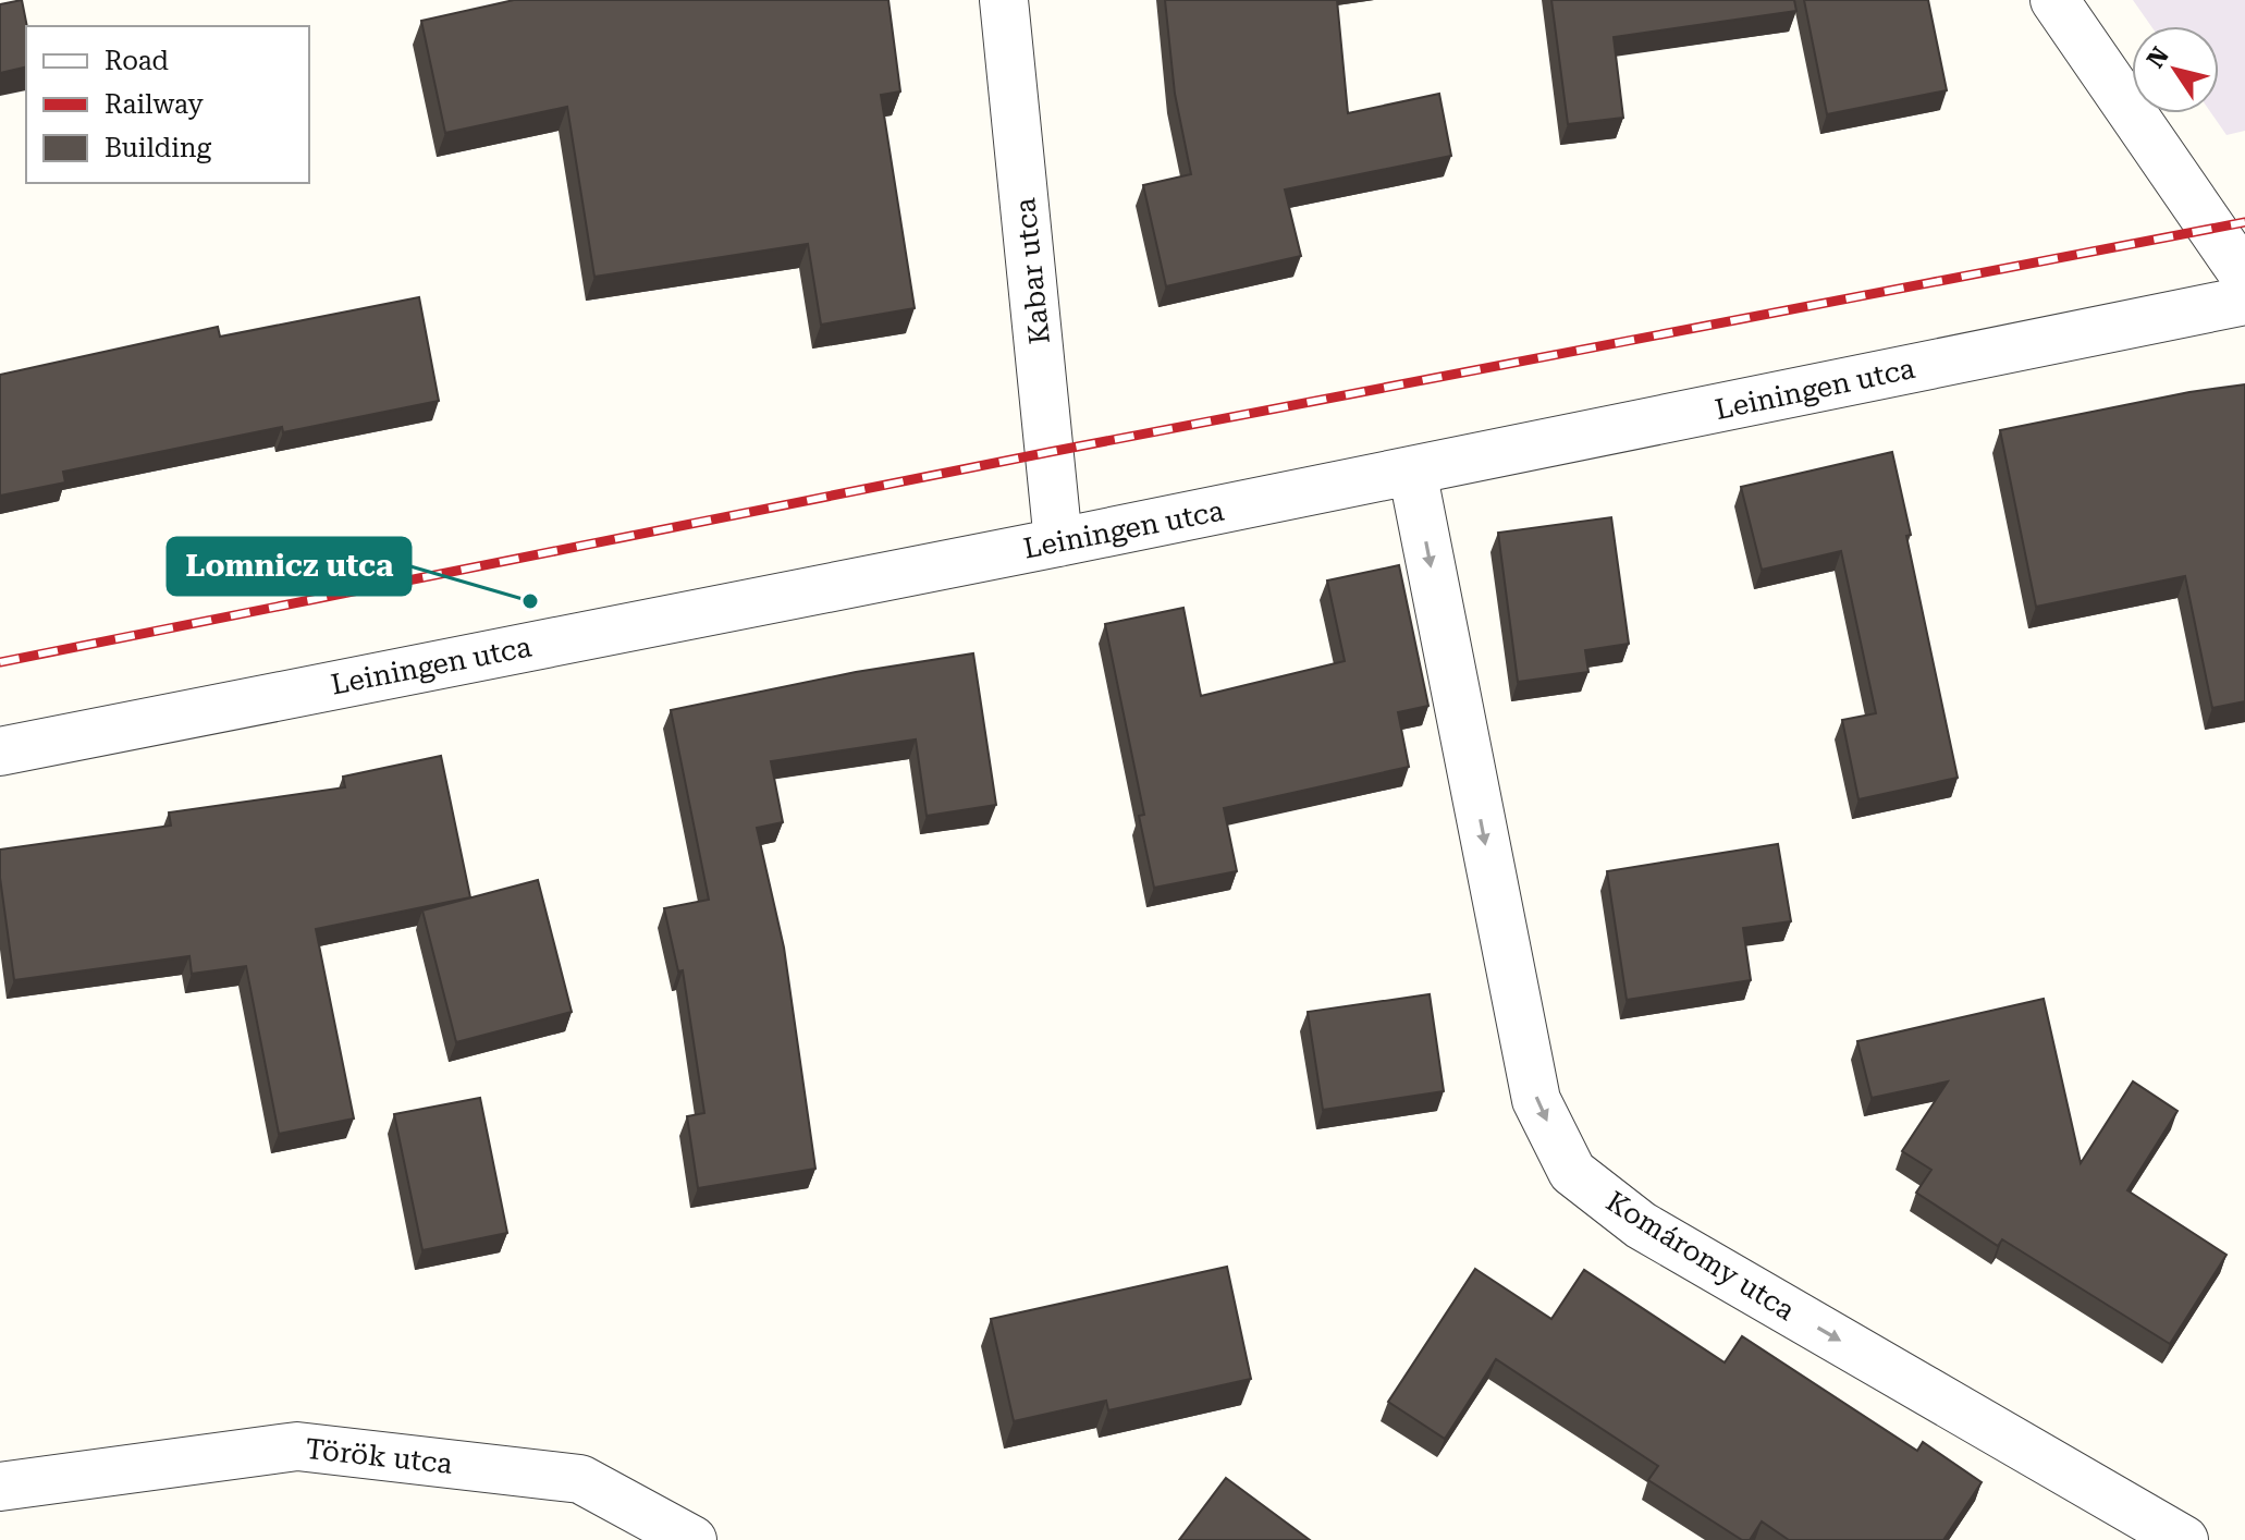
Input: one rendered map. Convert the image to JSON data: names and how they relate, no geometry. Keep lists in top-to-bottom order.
{
  "streets": {
    "street": [
      "Kabar utca",
      "Leiningen utca",
      "Komáromy utca",
      "Török utca"
    ]
  },
  "crossings": [
    ["Kabar utca", "Leiningen utca"],
    ["Leiningen utca", "Komáromy utca"]
  ],
  "one_way": ["Komáromy utca"],
  "places": ["Lomnicz utca"],
  "legend": ["Road", "Railway", "Building"],
  "north": "top left"
}
